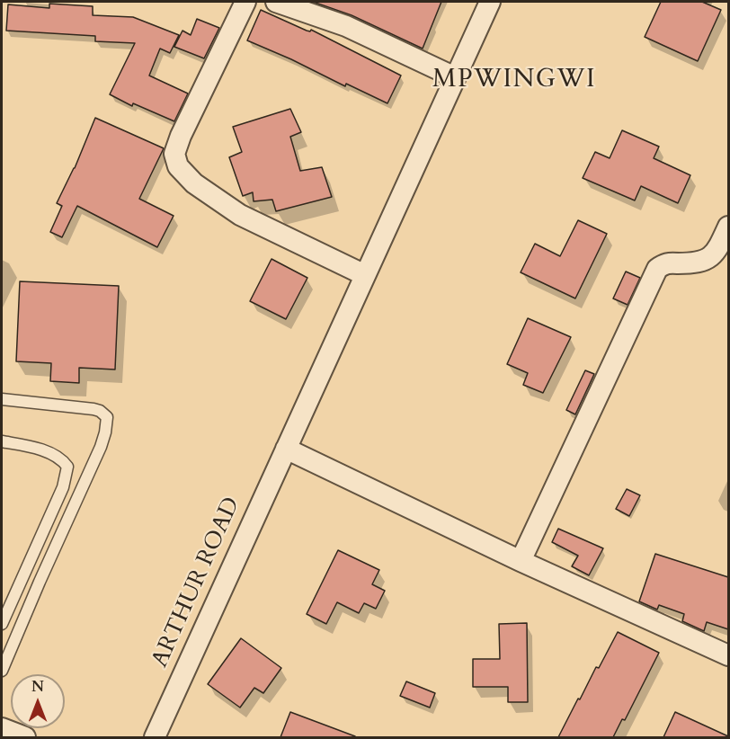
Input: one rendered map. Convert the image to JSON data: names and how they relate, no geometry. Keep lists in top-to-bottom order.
{
  "streets": {
    "street": ["ARTHUR ROAD"]
  },
  "districts": ["MPWINGWI"],
  "north": "top"
}
